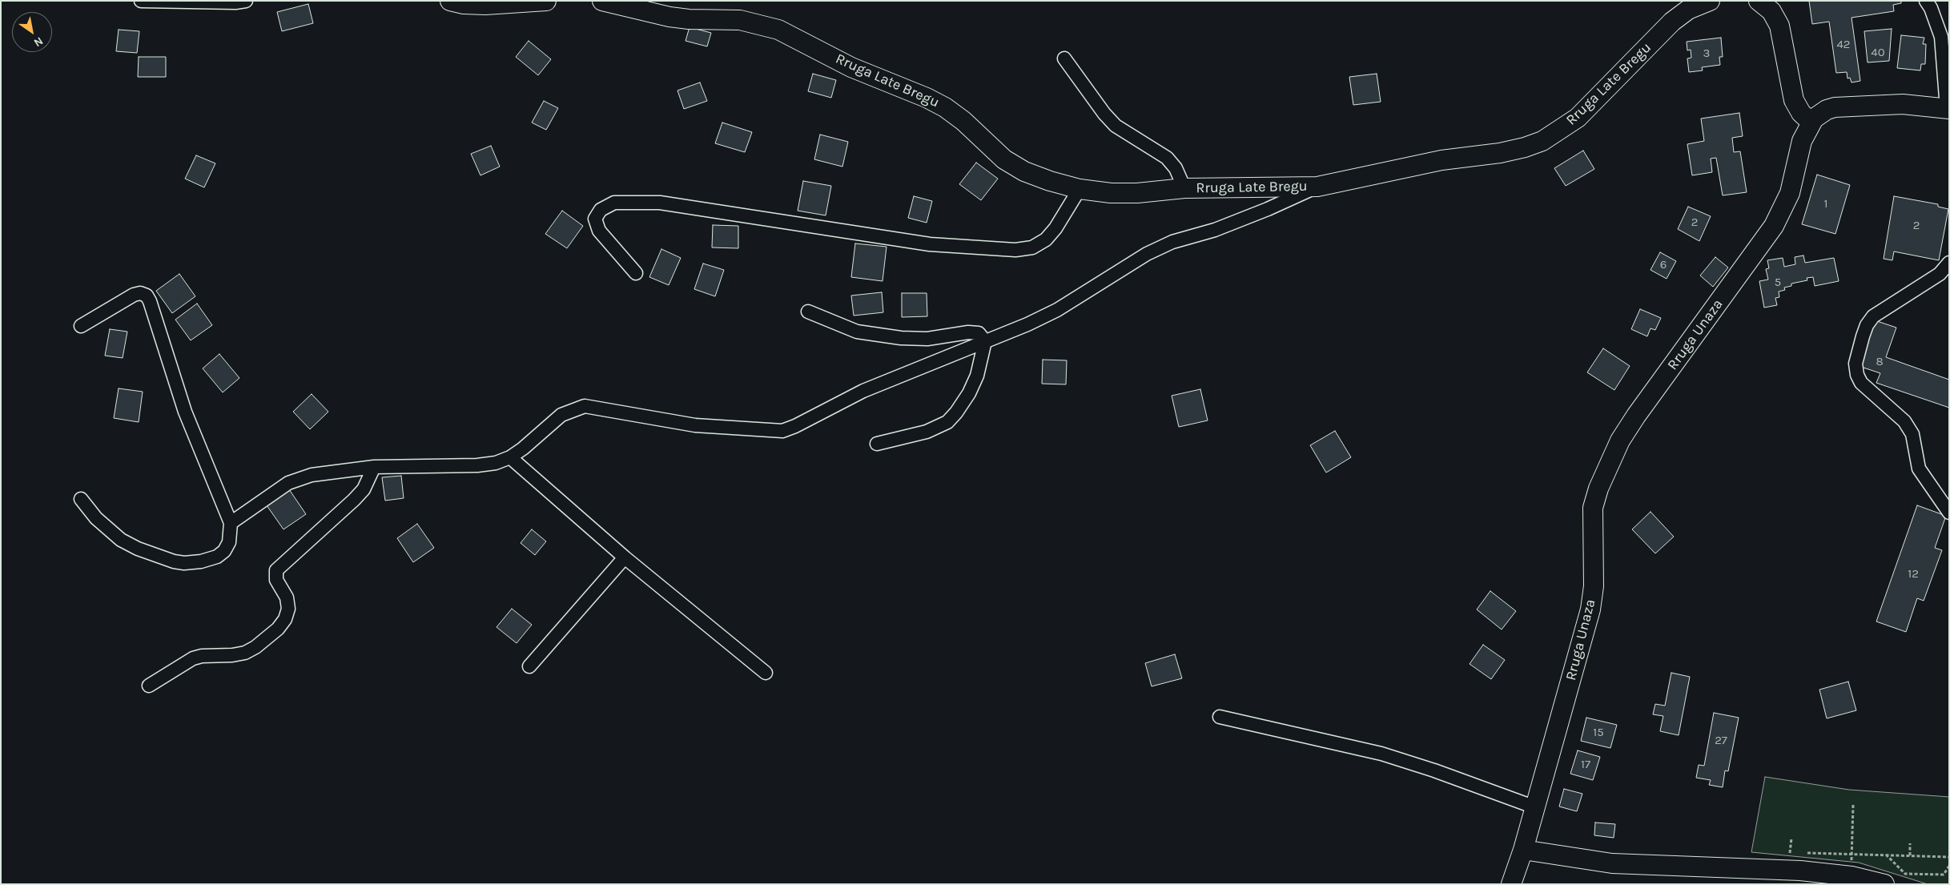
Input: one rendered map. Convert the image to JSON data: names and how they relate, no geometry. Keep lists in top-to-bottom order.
{
  "streets": {
    "main road": ["Rruga Late Bregu", "Rruga Unaza"]
  },
  "house_numbers": [
    "42",
    "40",
    "3",
    "1",
    "2",
    "2",
    "6",
    "5",
    "8",
    "12",
    "15",
    "27",
    "17"
  ],
  "north": "bottom right"
}
